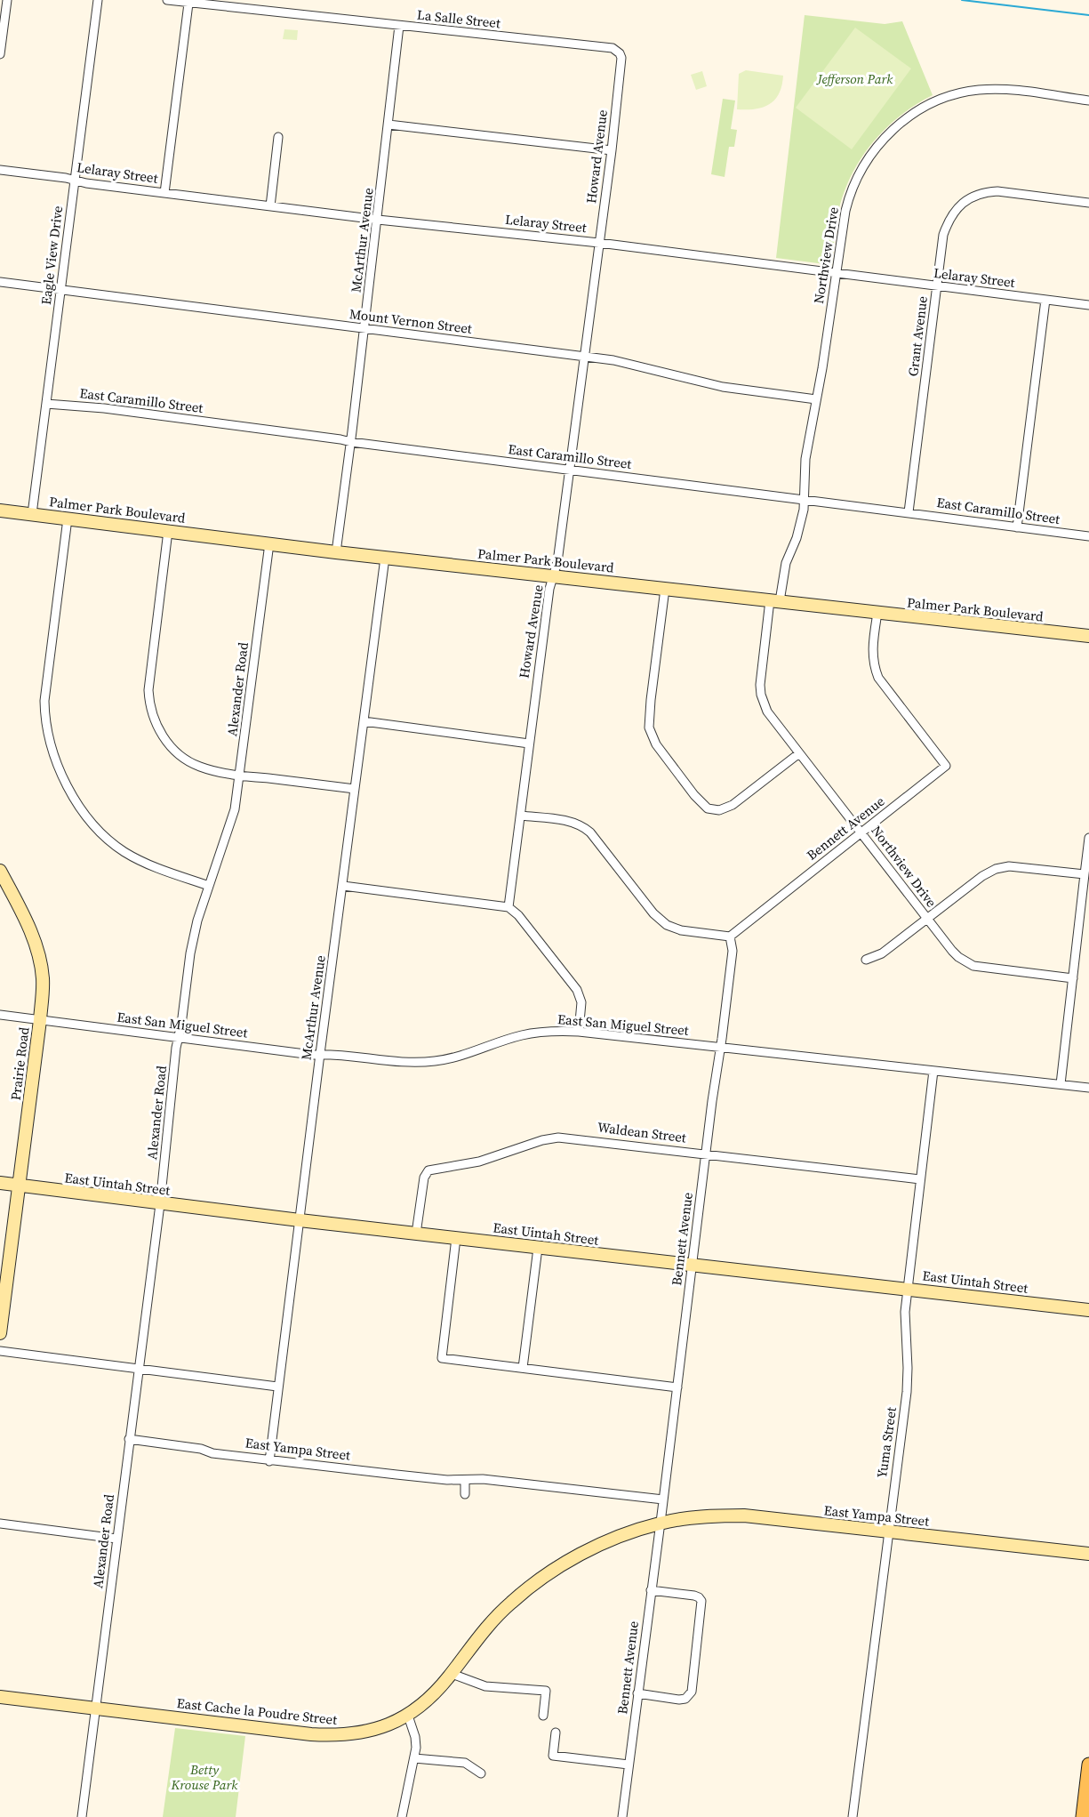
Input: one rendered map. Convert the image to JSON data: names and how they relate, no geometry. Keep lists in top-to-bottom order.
{
  "streets": {
    "main road": [
      "Palmer Park Boulevard",
      "Prairie Road",
      "East Uintah Street",
      "East Yampa Street",
      "East Cache la Poudre Street"
    ],
    "street": [
      "La Salle Street",
      "Howard Avenue",
      "Lelaray Street",
      "McArthur Avenue",
      "Eagle View Drive",
      "Northview Drive",
      "Mount Vernon Street",
      "Grant Avenue",
      "East Caramillo Street",
      "Alexander Road",
      "Bennett Avenue",
      "East San Miguel Street",
      "Waldean Street",
      "Yuma Street"
    ]
  },
  "crossings": [
    ["La Salle Street", "Howard Avenue"],
    ["La Salle Street", "McArthur Avenue"],
    ["Howard Avenue", "Lelaray Street"],
    ["Howard Avenue", "Mount Vernon Street"],
    ["Howard Avenue", "East Caramillo Street"],
    ["Howard Avenue", "Palmer Park Boulevard"],
    ["Lelaray Street", "McArthur Avenue"],
    ["Lelaray Street", "Eagle View Drive"],
    ["Lelaray Street", "Northview Drive"],
    ["Lelaray Street", "Grant Avenue"],
    ["McArthur Avenue", "Mount Vernon Street"],
    ["McArthur Avenue", "East Caramillo Street"],
    ["McArthur Avenue", "Palmer Park Boulevard"],
    ["McArthur Avenue", "East San Miguel Street"],
    ["McArthur Avenue", "East Uintah Street"],
    ["McArthur Avenue", "East Yampa Street"],
    ["Eagle View Drive", "Mount Vernon Street"],
    ["Eagle View Drive", "East Caramillo Street"],
    ["Eagle View Drive", "Palmer Park Boulevard"],
    ["Northview Drive", "Mount Vernon Street"],
    ["Northview Drive", "East Caramillo Street"],
    ["Northview Drive", "Palmer Park Boulevard"],
    ["Northview Drive", "Bennett Avenue"],
    ["Grant Avenue", "East Caramillo Street"],
    ["Palmer Park Boulevard", "Alexander Road"],
    ["Palmer Park Boulevard", "Bennett Avenue"],
    ["Alexander Road", "East San Miguel Street"],
    ["Alexander Road", "East Uintah Street"],
    ["Alexander Road", "East Yampa Street"],
    ["Alexander Road", "East Cache la Poudre Street"],
    ["Bennett Avenue", "East San Miguel Street"],
    ["Bennett Avenue", "Waldean Street"],
    ["Bennett Avenue", "East Uintah Street"],
    ["Bennett Avenue", "East Yampa Street"],
    ["Bennett Avenue", "East Cache la Poudre Street"],
    ["East San Miguel Street", "Prairie Road"],
    ["East San Miguel Street", "Yuma Street"],
    ["Prairie Road", "East Uintah Street"],
    ["Waldean Street", "East Uintah Street"],
    ["Waldean Street", "Yuma Street"],
    ["East Uintah Street", "Yuma Street"],
    ["Yuma Street", "East Yampa Street"],
    ["East Yampa Street", "East Cache la Poudre Street"]
  ],
  "parks": ["Jefferson Park", "Betty Krouse Park"]
}
